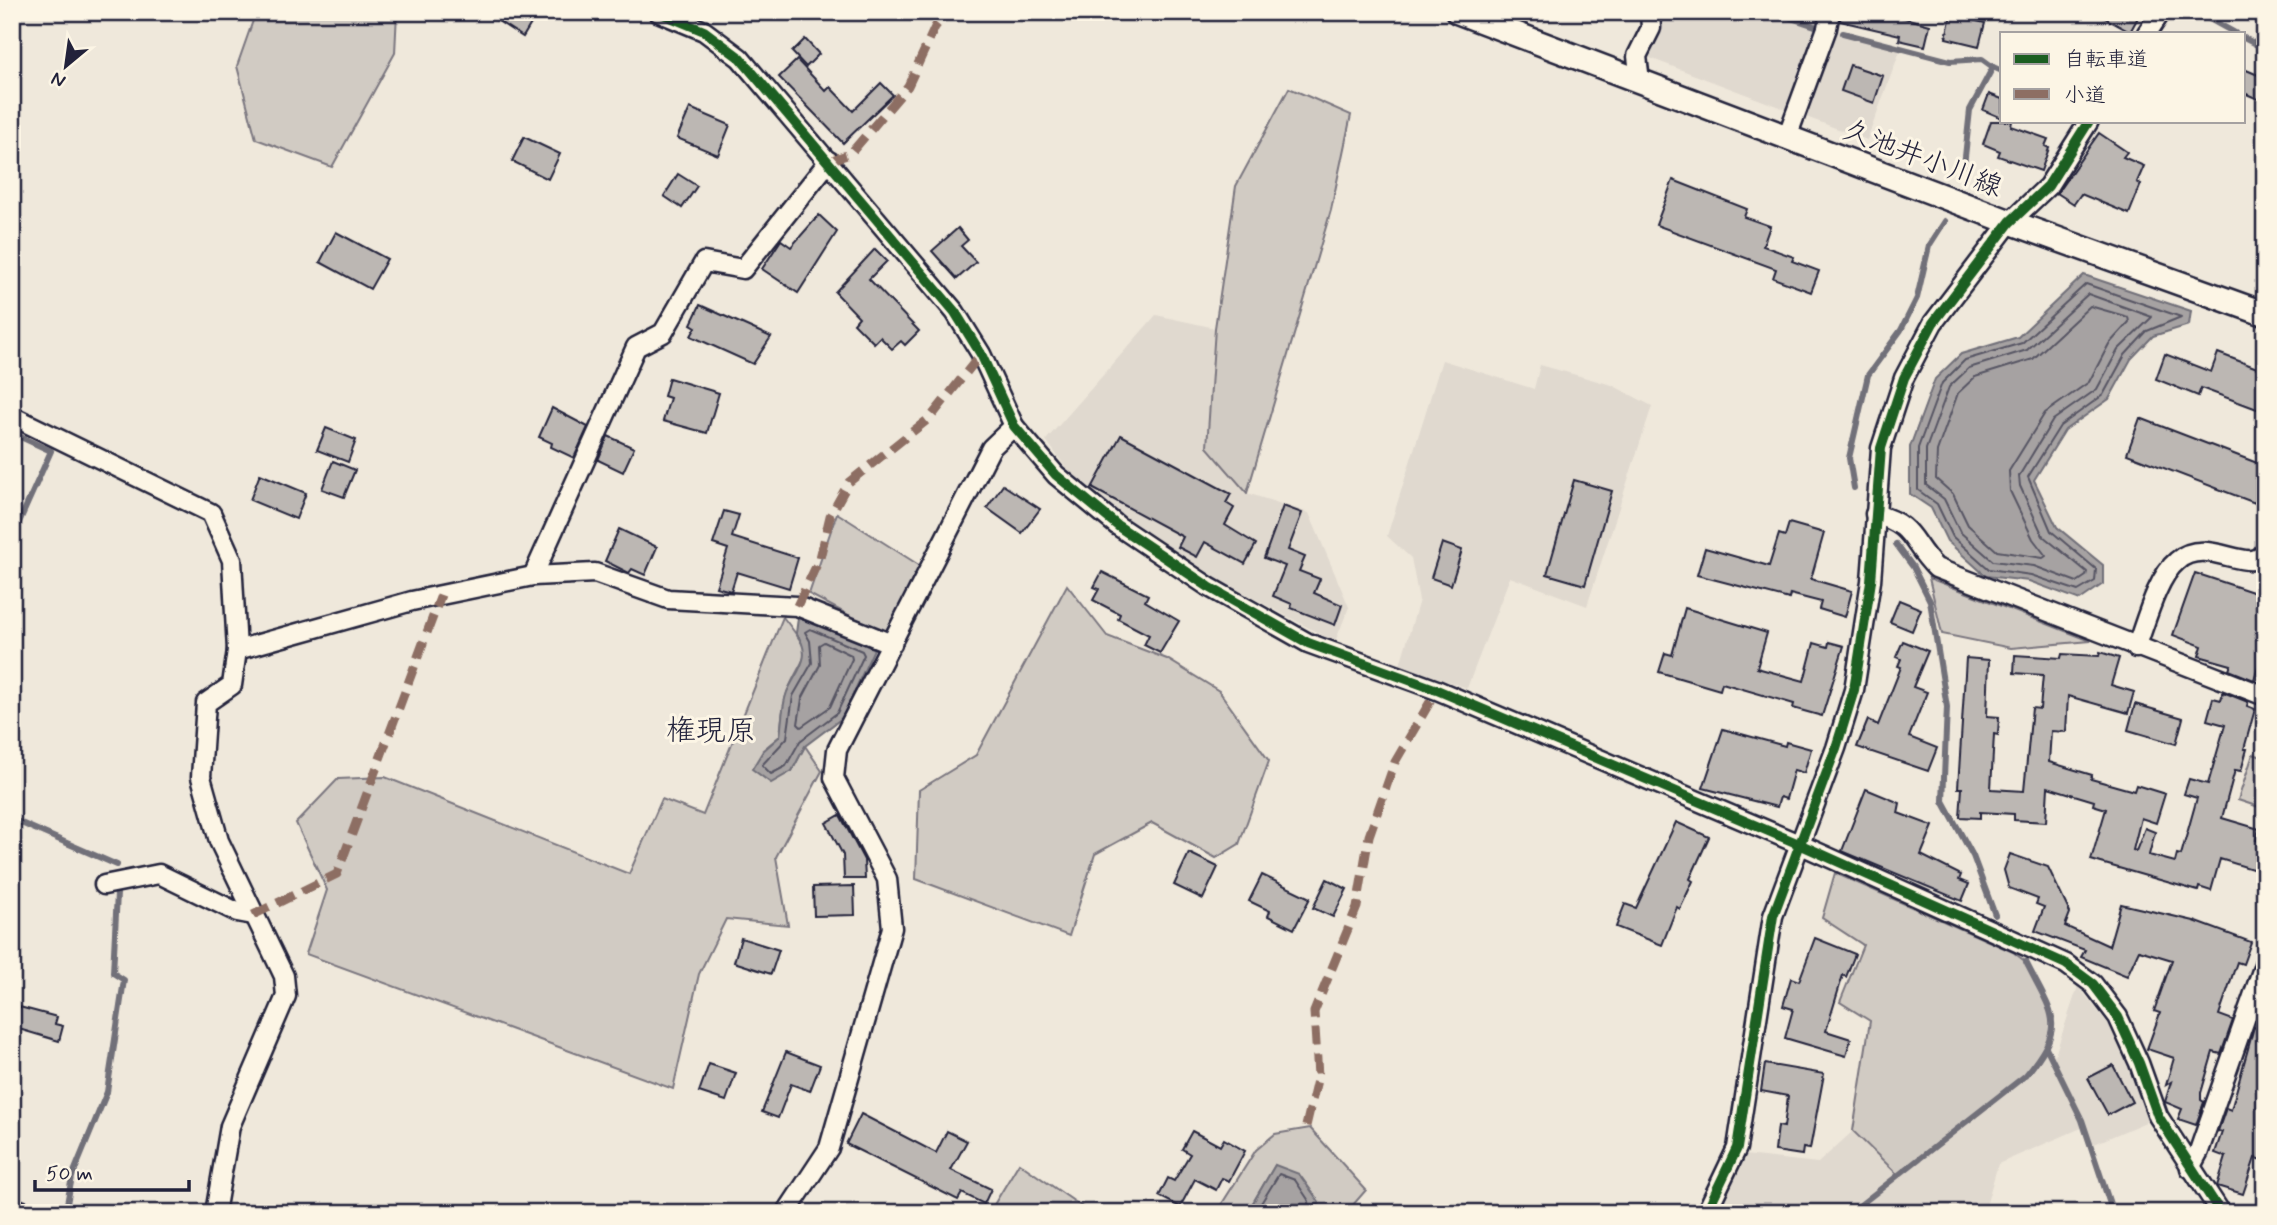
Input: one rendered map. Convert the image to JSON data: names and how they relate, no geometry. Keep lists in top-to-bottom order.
{
  "streets": {
    "street": ["久池井小川線"]
  },
  "districts": ["権現原"],
  "legend": ["自転車道", "小道"],
  "scale_bar": "50 m",
  "north": "bottom left"
}
